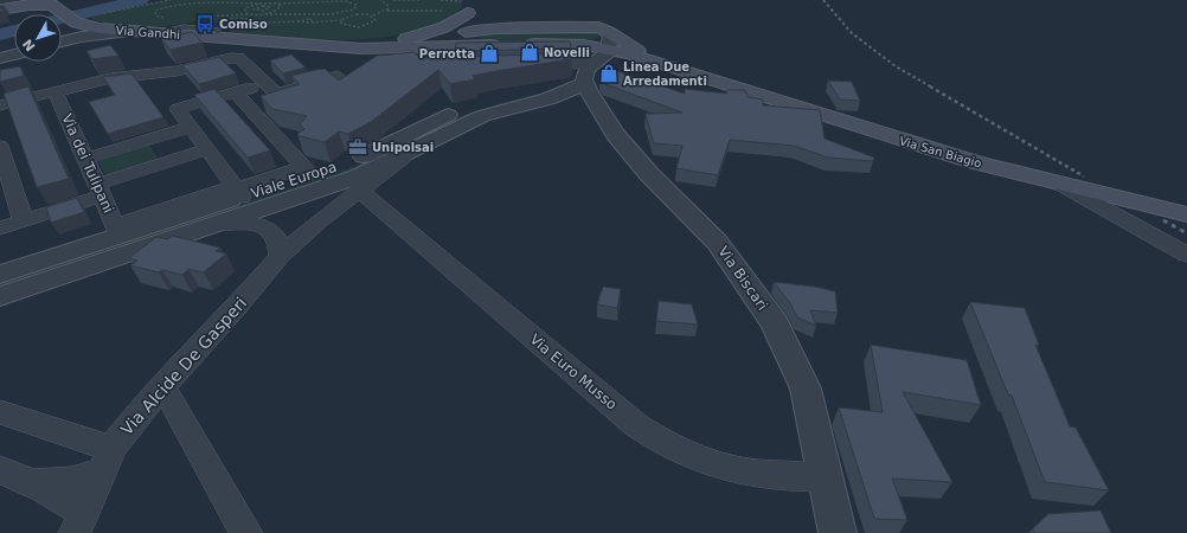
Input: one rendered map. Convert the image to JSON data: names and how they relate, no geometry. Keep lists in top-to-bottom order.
{
  "streets": {
    "main road": ["Via Gandhi", "Via San Biagio"],
    "street": [
      "Via dei Tulipani",
      "Viale Europa",
      "Via Biscari",
      "Via Alcide De Gasperi",
      "Via Euro Musso"
    ]
  },
  "crossings": [
    ["Via San Biagio", "Viale Europa"],
    ["Via San Biagio", "Via Biscari"],
    ["Via dei Tulipani", "Viale Europa"],
    ["Viale Europa", "Via Biscari"],
    ["Viale Europa", "Via Alcide De Gasperi"],
    ["Via Biscari", "Via Euro Musso"],
    ["Via Alcide De Gasperi", "Via Euro Musso"]
  ],
  "places": {
    "bus stop": ["Comiso"],
    "shop": ["Novelli", "Perrotta", "Linea Due Arredamenti"],
    "office": ["Unipolsai"]
  },
  "north": "bottom left"
}
